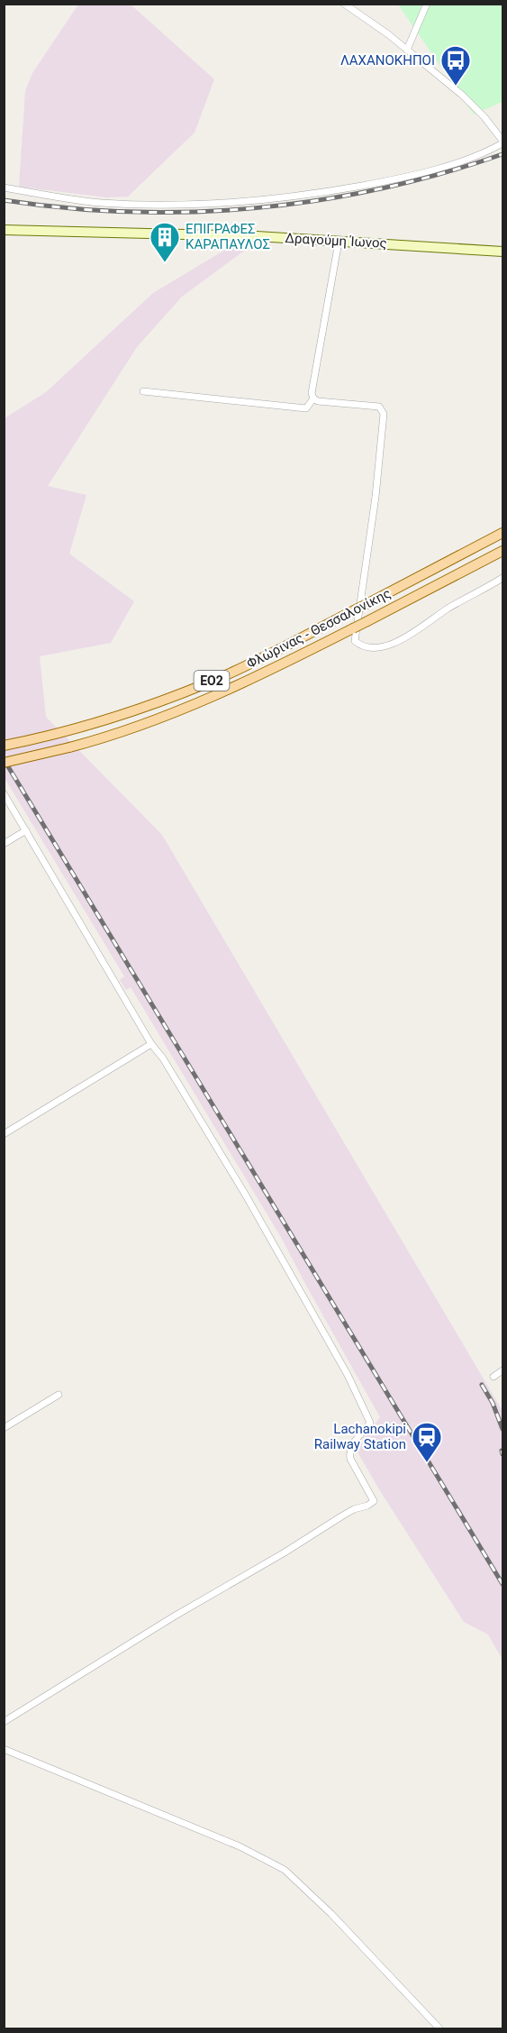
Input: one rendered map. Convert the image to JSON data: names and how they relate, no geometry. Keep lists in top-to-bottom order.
{
  "streets": {
    "main road": ["Δραγούμη Ίωνος", "Φλώρινας - Θεσσαλονίκης", "ΕΟ2"]
  },
  "places": {
    "bus stop": ["ΛΑΧΑΝΟΚΗΠΟΙ"],
    "building": ["ΕΠΙΓΡΑΦΕΣ ΚΑΡΑΠΑΥΛΟΣ"],
    "station": ["Lachanokipi Railway Station"]
  }
}
